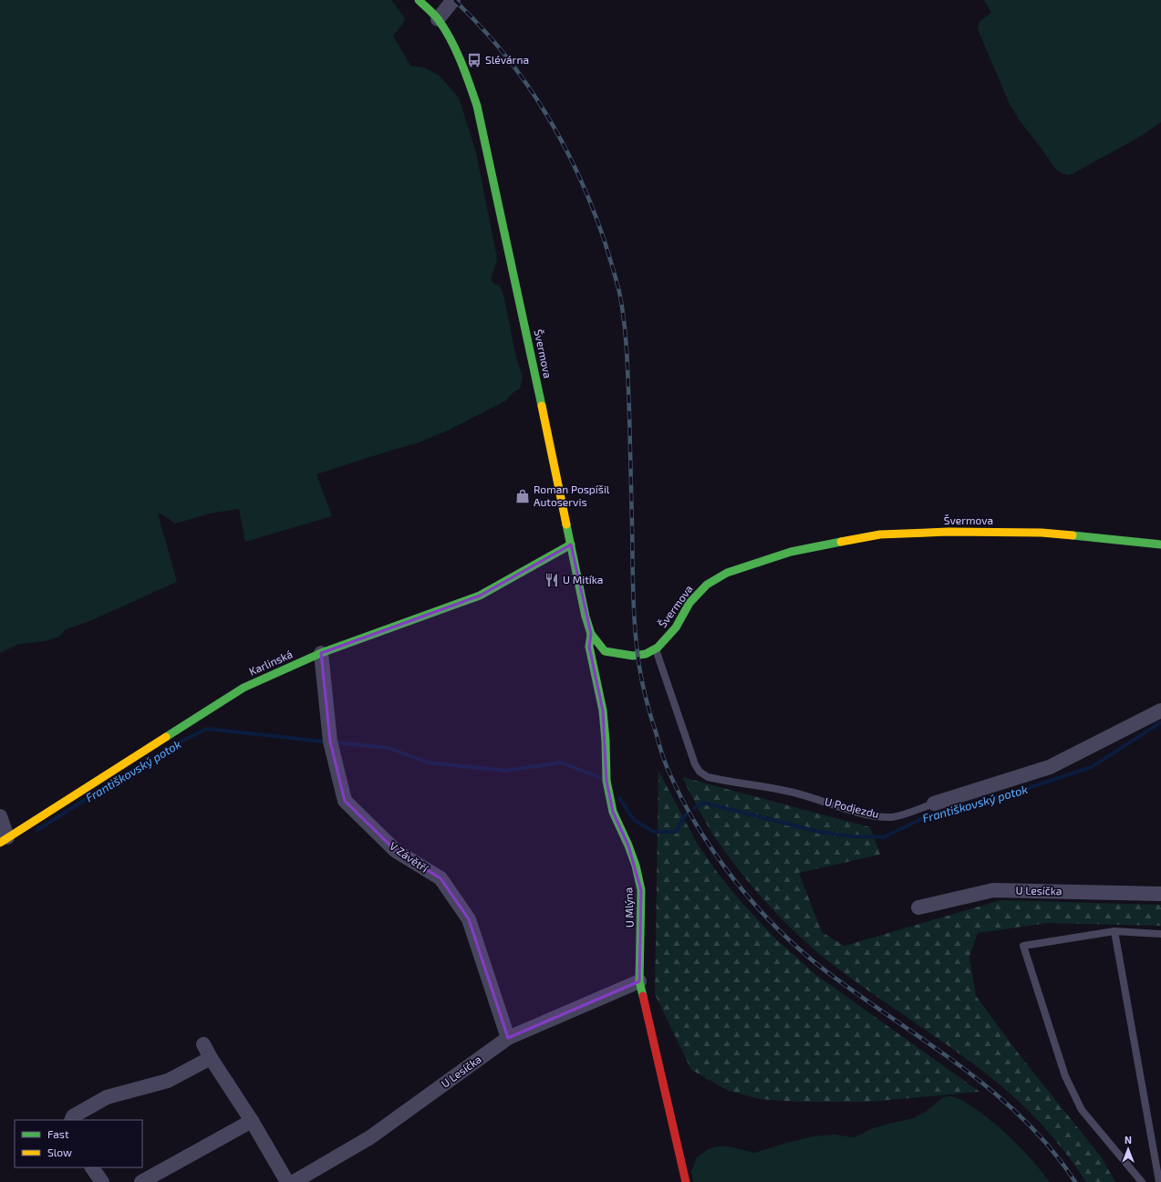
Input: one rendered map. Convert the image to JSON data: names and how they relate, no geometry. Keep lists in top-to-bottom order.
{
  "streets": {
    "street": [
      "Švermova",
      "Karlinská",
      "U Podjezdu",
      "V Závětří",
      "U Lesíčka",
      "U Mlýna"
    ]
  },
  "crossings": [
    ["Švermova", "Karlinská"],
    ["Švermova", "U Podjezdu"],
    ["Švermova", "U Mlýna"],
    ["Karlinská", "V Závětří"],
    ["V Závětří", "U Lesíčka"],
    ["U Lesíčka", "U Mlýna"]
  ],
  "water": ["Františkovský potok"],
  "places": {
    "bus stop": ["Slévárna"],
    "shop": ["Roman Pospíšil Autoservis"],
    "restaurant": ["U Mitíka"]
  },
  "legend": ["Fast", "Slow"],
  "north": "top"
}
